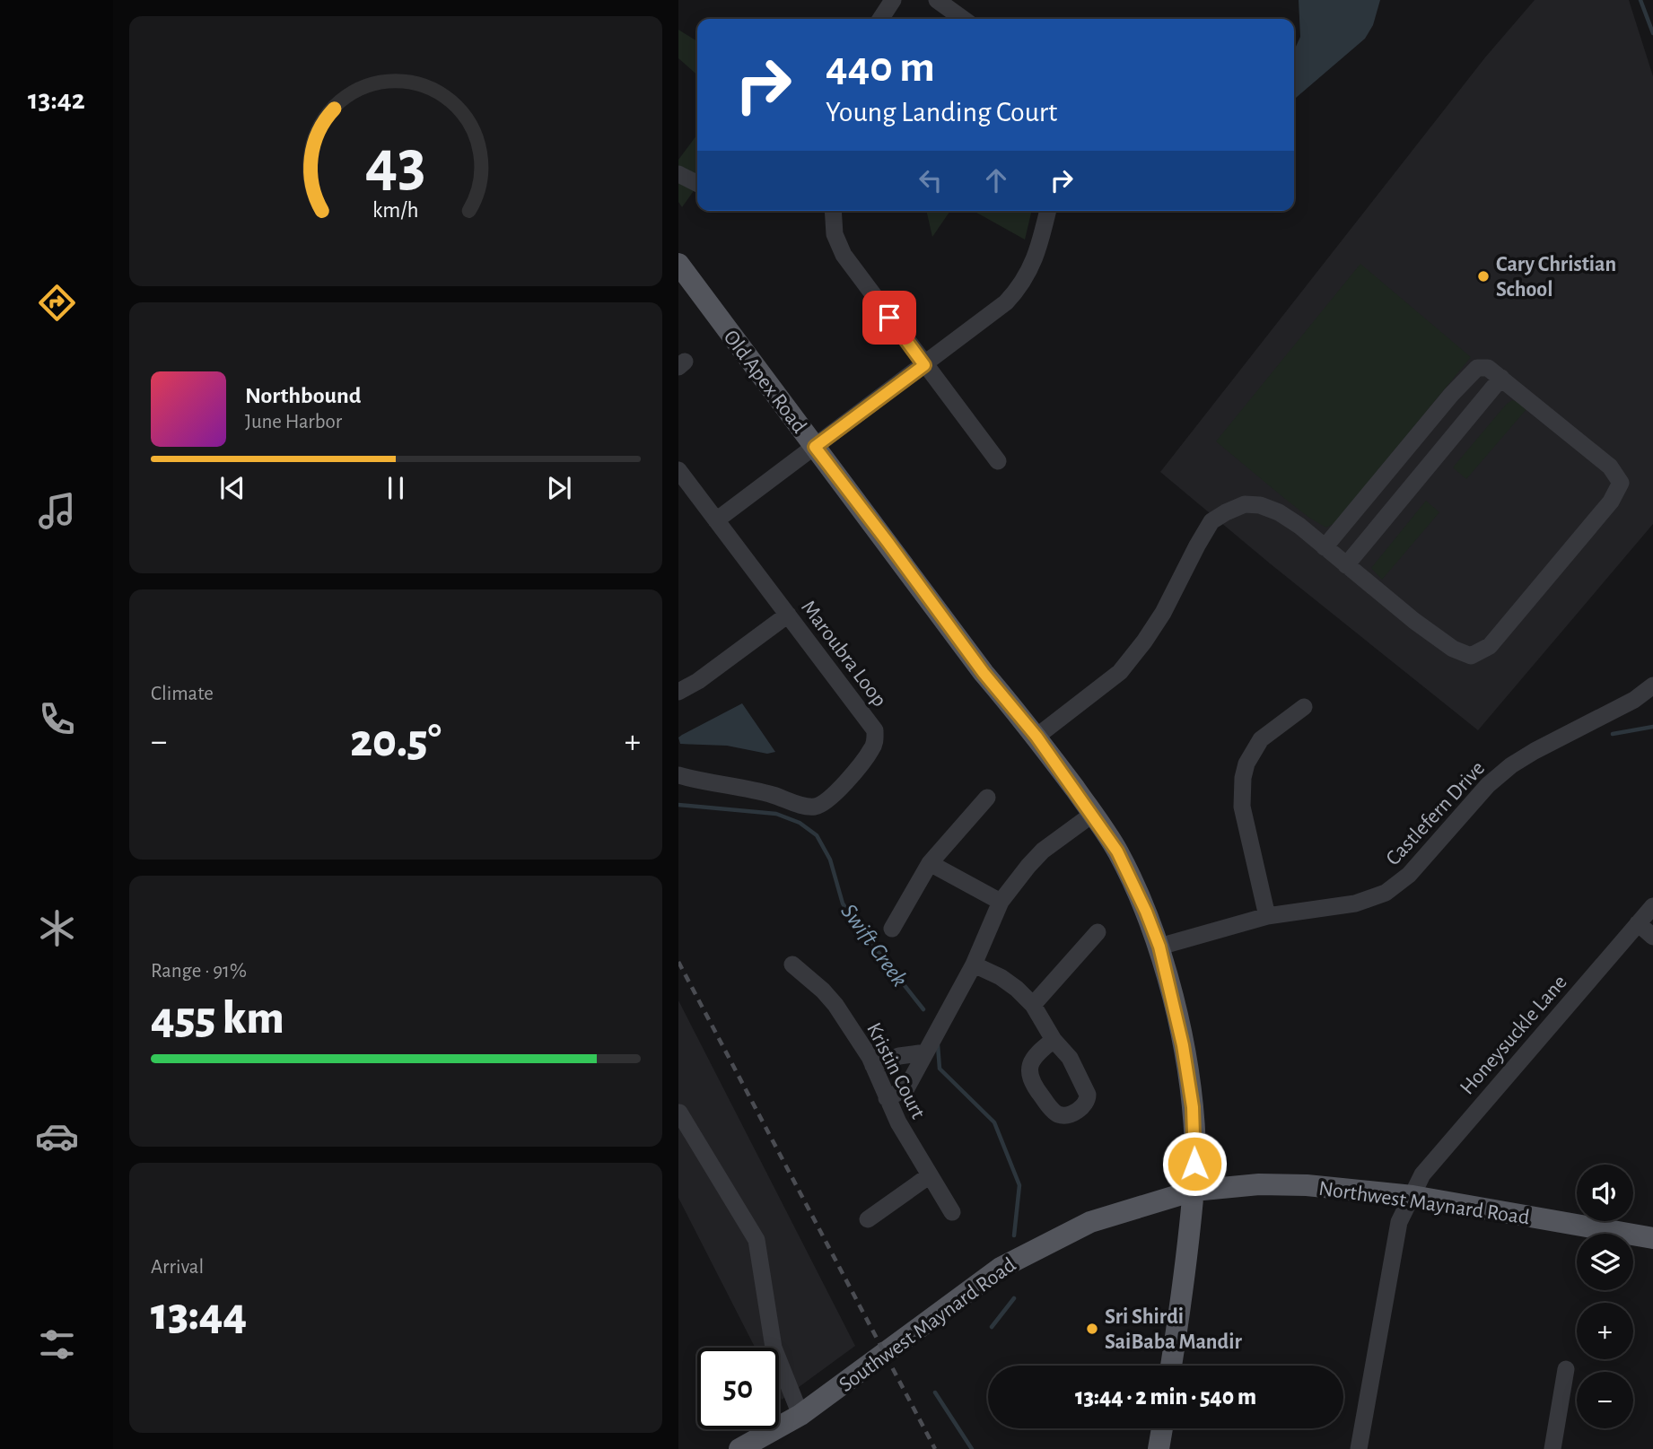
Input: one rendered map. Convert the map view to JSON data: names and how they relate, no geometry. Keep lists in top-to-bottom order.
{
  "streets": {
    "main road": ["Old Apex Road", "Northwest Maynard Road", "Southwest Maynard Road"],
    "street": [
      "Maroubra Loop",
      "Castlefern Drive",
      "Honeysuckle Lane",
      "Kristin Court"
    ]
  },
  "crossings": [
    ["Old Apex Road", "Castlefern Drive"],
    ["Old Apex Road", "Northwest Maynard Road"],
    ["Old Apex Road", "Southwest Maynard Road"],
    ["Honeysuckle Lane", "Northwest Maynard Road"],
    ["Northwest Maynard Road", "Southwest Maynard Road"]
  ],
  "water": ["Swift Creek"],
  "places": ["Cary Christian School", "Sri Shirdi SaiBaba Mandir"],
  "page": {
    "tabs": "13:42",
    "turn": ["440 m", "Young Landing Court"],
    "song": ["Northbound", "June Harbor"],
    "tile": [
      "Climate",
      ["Range · 91%", "455 km"],
      ["Arrival", "13:44"]
    ],
    "heat": ["−", "20.5°", "+"],
    "map_buttons": ["+", "−"],
    "limit": "50",
    "trip": "13:44 · 2 min · 540 m",
    "gauge": ["43", "km/h"]
  }
}
